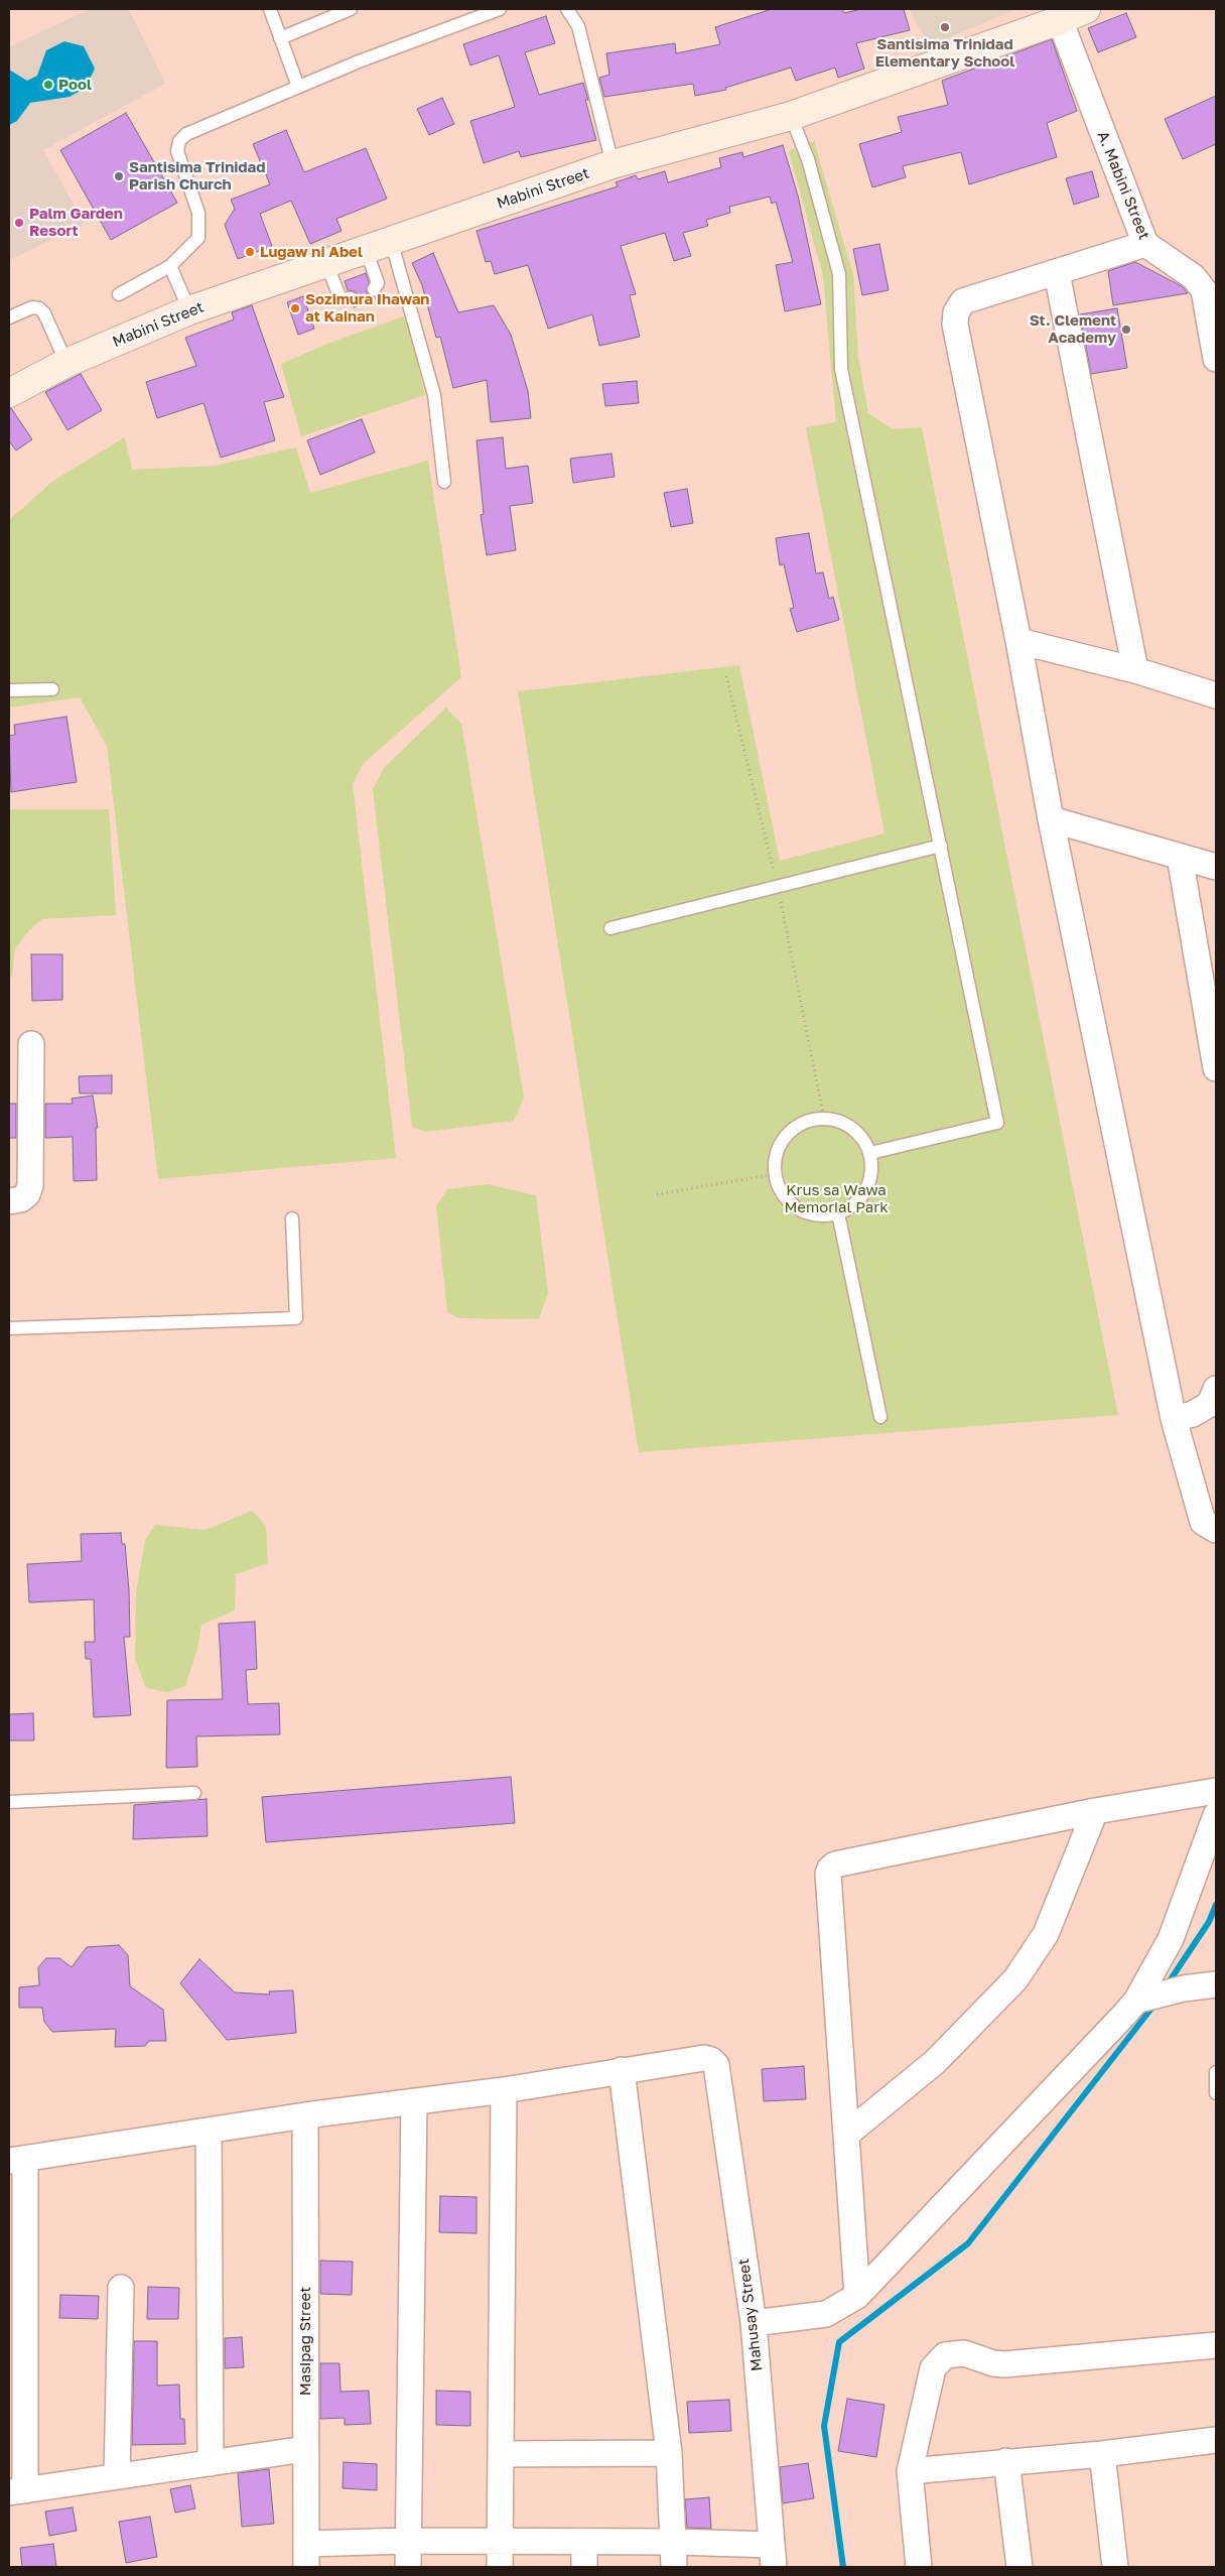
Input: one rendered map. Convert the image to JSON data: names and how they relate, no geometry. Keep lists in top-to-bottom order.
{
  "streets": {
    "main road": ["Mabini Street"],
    "street": ["A. Mabini Street", "Mahusay Street", "Masipag Street"]
  },
  "crossings": [
    ["A. Mabini Street", "Mabini Street"]
  ],
  "parks": ["Krus sa Wawa Memorial Park"],
  "places": [
    "Santisima Trinidad Elementary School",
    "Pool",
    "Santisima Trinidad Parish Church",
    "Palm Garden Resort",
    "Lugaw ni Abel",
    "Sozimura Ihawan at Kainan",
    "St. Clement Academy"
  ]
}
